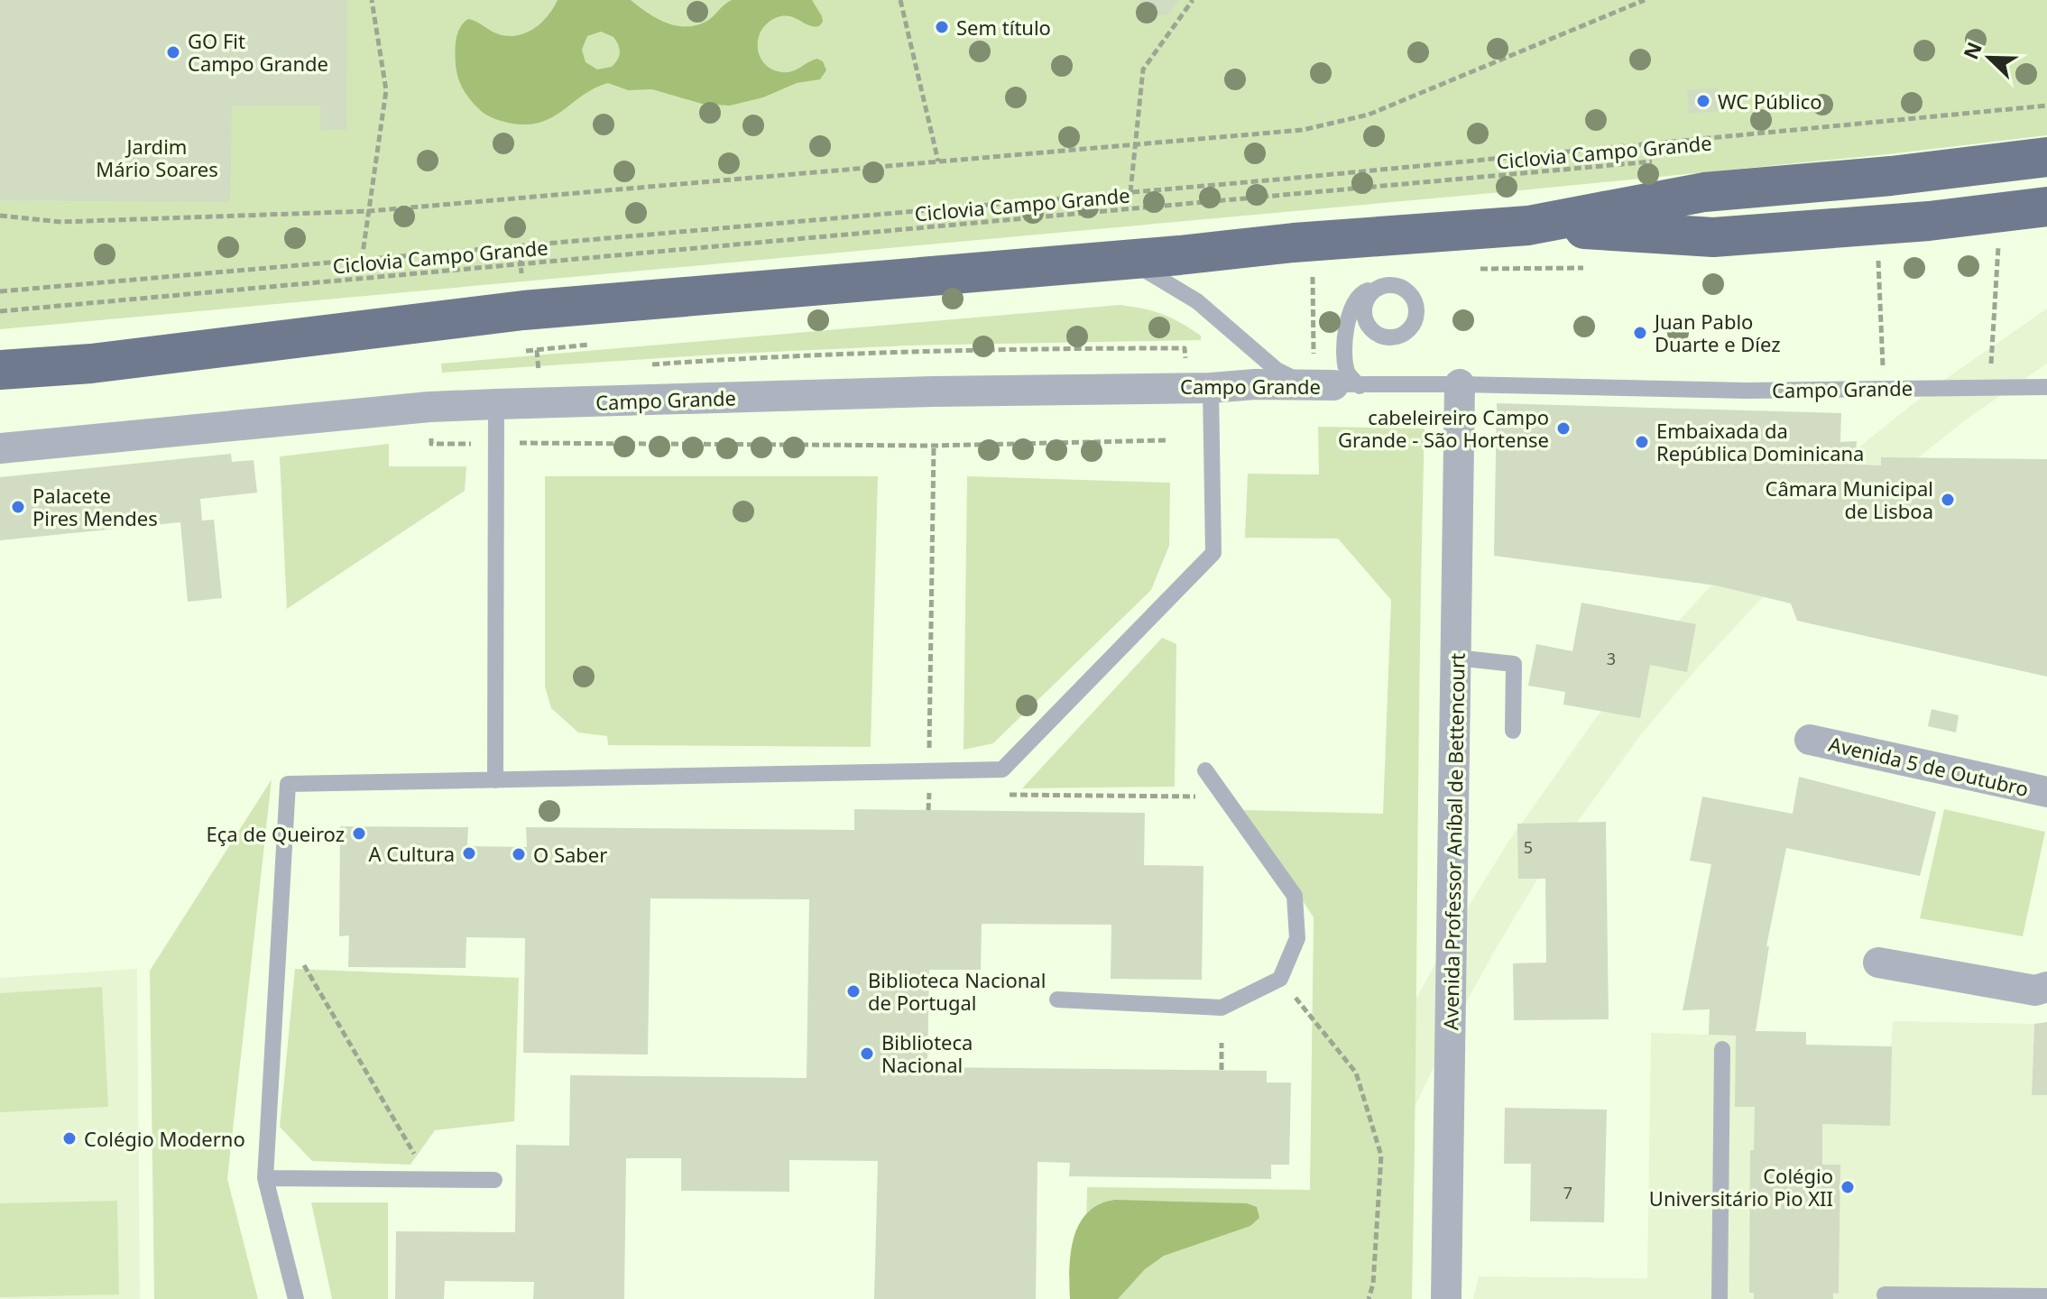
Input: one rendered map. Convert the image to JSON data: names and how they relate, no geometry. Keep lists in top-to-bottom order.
{
  "streets": {
    "street": ["Campo Grande", "Avenida 5 de Outubro", "Avenida Professor Aníbal de Bettencourt"],
    "path": ["Ciclovia Campo Grande"]
  },
  "crossings": [
    ["Campo Grande", "Avenida Professor Aníbal de Bettencourt"]
  ],
  "parks": ["Jardim Mário Soares"],
  "places": [
    "Sem título",
    "GO Fit Campo Grande",
    "WC Público",
    "Juan Pablo Duarte e Díez",
    "cabeleireiro Campo Grande - São Hortense",
    "Embaixada da República Dominicana",
    "Câmara Municipal de Lisboa",
    "Palacete Pires Mendes",
    "Eça de Queiroz",
    "A Cultura",
    "O Saber",
    "Biblioteca Nacional de Portugal",
    "Biblioteca Nacional",
    "Colégio Moderno",
    "Colégio Universitário Pio XII"
  ],
  "house_numbers": ["3", "5", "7"],
  "north": "top left"
}
